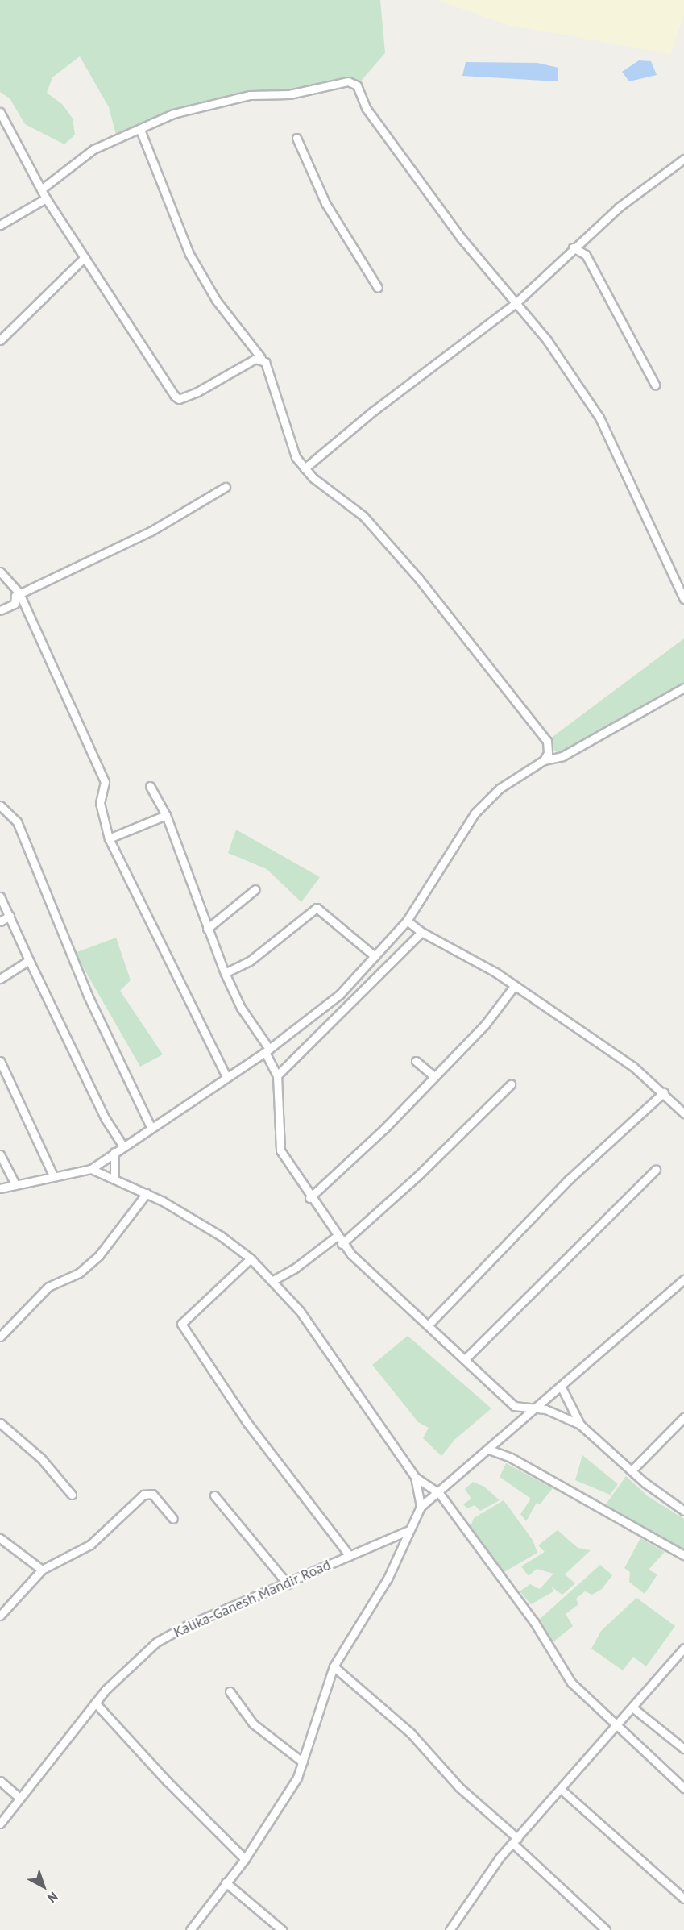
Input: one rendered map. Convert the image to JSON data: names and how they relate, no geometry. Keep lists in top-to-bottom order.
{
  "streets": {
    "street": ["Kalika-Ganesh Mandir Road"]
  },
  "north": "bottom right"
}
